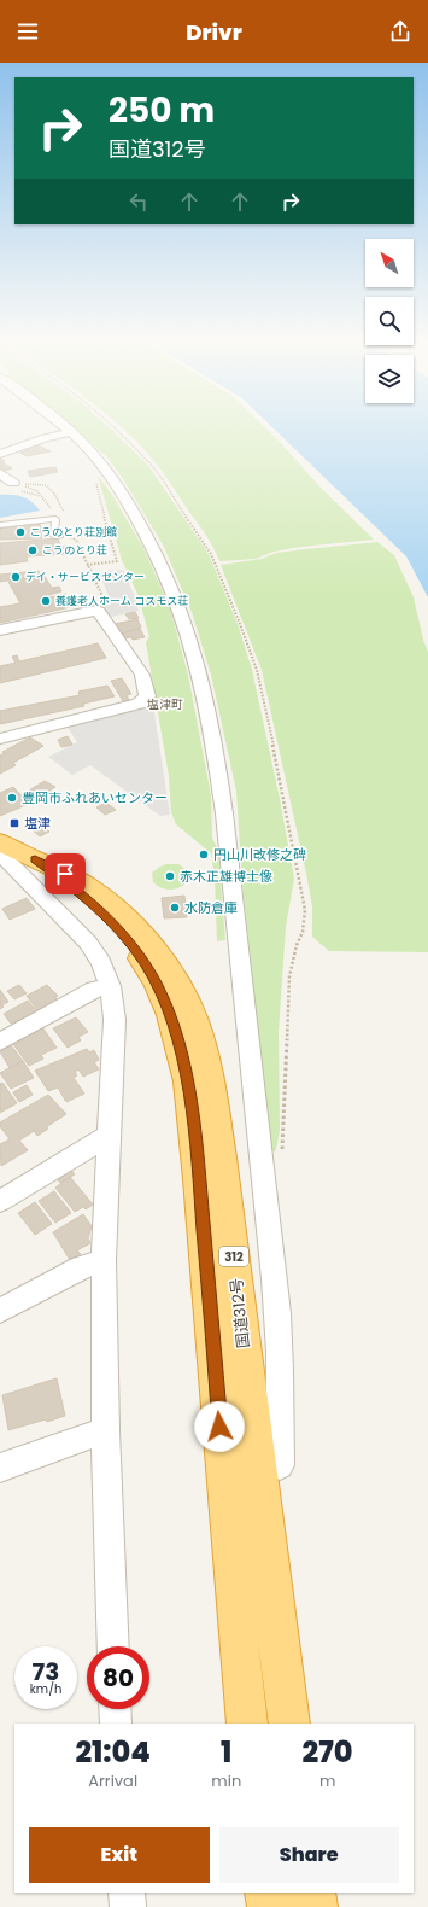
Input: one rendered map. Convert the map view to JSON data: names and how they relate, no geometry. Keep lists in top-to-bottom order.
{
  "streets": {
    "highway": ["312", "国道312号"]
  },
  "districts": ["塩津町"],
  "places": {
    "other": [
      "こうのとり荘別館",
      "こうのとり荘",
      "デイ・サービスセンター",
      "養護老人ホーム コスモス荘",
      "豊岡市ふれあいセンター",
      "円山川改修之碑",
      "赤木正雄博士像",
      "水防倉庫"
    ],
    "transit": ["塩津"]
  },
  "north": "top left",
  "page": {
    "header": "Drivr",
    "turn": ["250 m", "国道312号"],
    "speed": "73 km/h",
    "limit": "80",
    "eta": [
      "21:04",
      "Arrival",
      "1",
      "min",
      "270",
      "m"
    ],
    "buttons": ["Exit", "Share"]
  }
}
